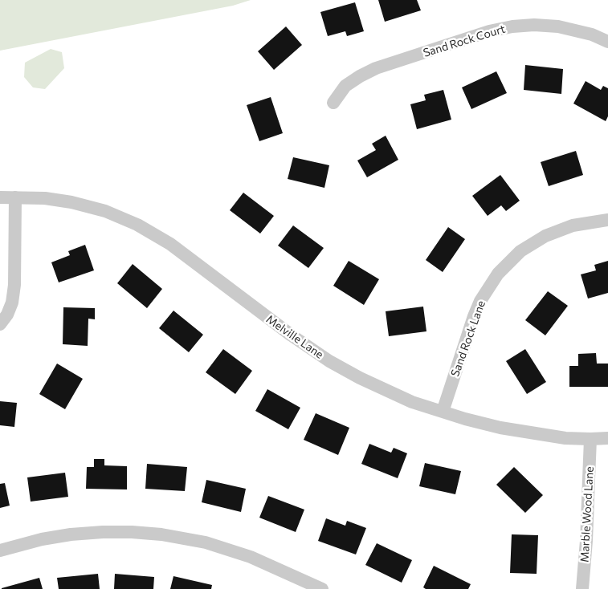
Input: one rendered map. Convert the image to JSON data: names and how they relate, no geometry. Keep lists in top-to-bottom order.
{
  "streets": {
    "street": [
      "Sand Rock Court",
      "Melville Lane",
      "Sand Rock Lane",
      "Marble Wood Lane"
    ]
  },
  "crossings": [
    ["Melville Lane", "Sand Rock Lane"],
    ["Melville Lane", "Marble Wood Lane"]
  ]
}
